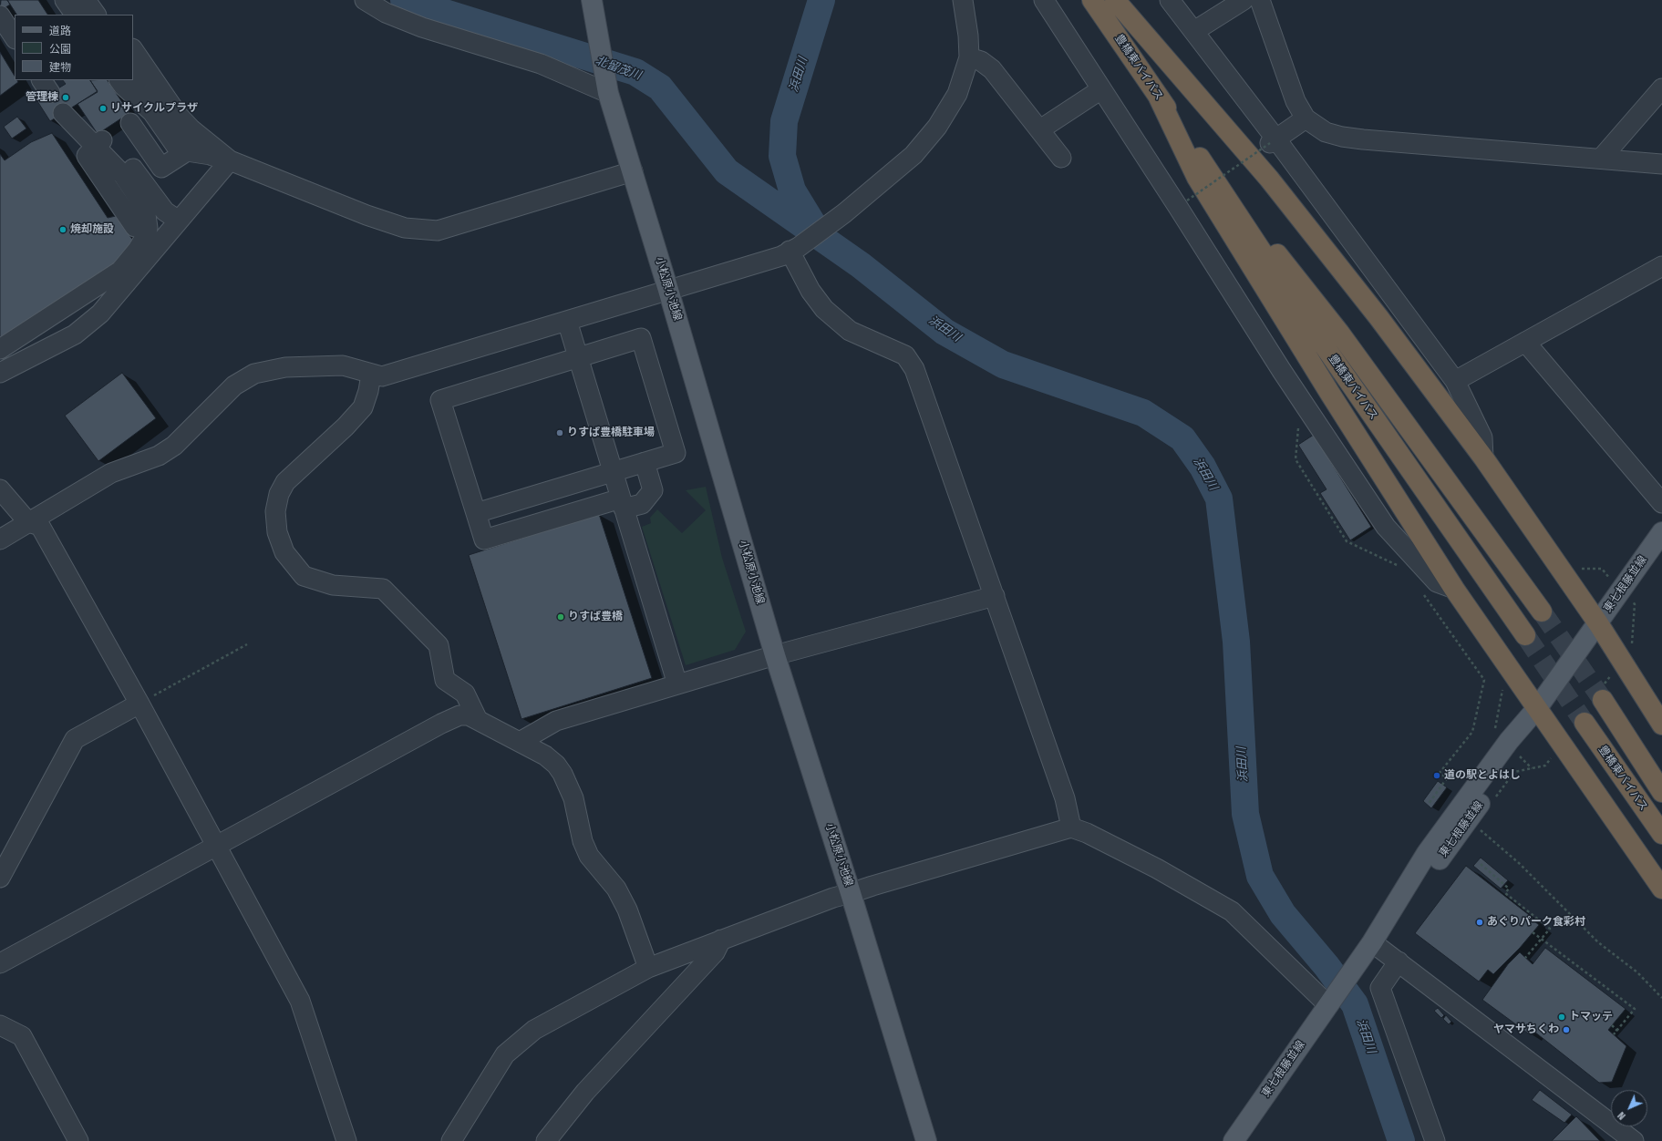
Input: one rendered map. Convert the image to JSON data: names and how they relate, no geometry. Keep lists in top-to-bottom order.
{
  "streets": {
    "highway": ["豊橋東バイパス"],
    "main road": ["小松原小池線", "東七根藤並線"]
  },
  "water": ["北留茂川", "浜田川"],
  "places": [
    "管理棟",
    "リサイクルプラザ",
    "焼却施設",
    "りすぱ豊橋駐車場",
    "りすぱ豊橋",
    "道の駅とよはし",
    "あぐりパーク食彩村",
    "トマッテ",
    "ヤマサちくわ"
  ],
  "legend": ["道路", "公園", "建物"],
  "north": "bottom left"
}
